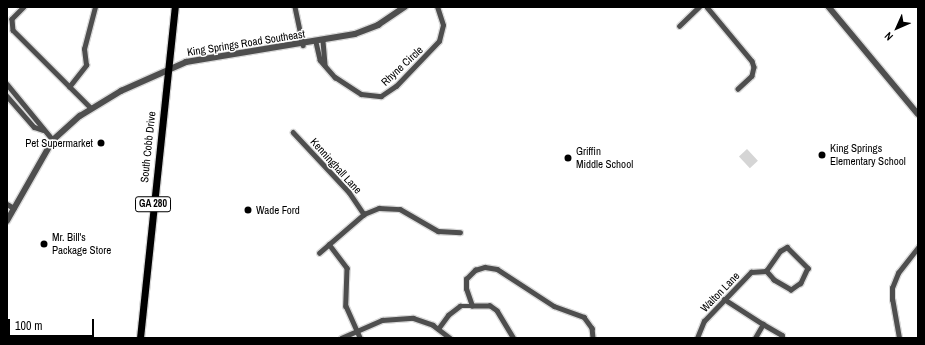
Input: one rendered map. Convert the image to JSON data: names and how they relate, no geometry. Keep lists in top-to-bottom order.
{
  "streets": {
    "main road": ["South Cobb Drive", "GA 280"],
    "street": [
      "King Springs Road Southeast",
      "Rhyne Circle",
      "Kenninghall Lane",
      "Walton Lane"
    ]
  },
  "crossings": [
    ["King Springs Road Southeast", "Rhyne Circle"],
    ["King Springs Road Southeast", "South Cobb Drive"]
  ],
  "places": [
    "Pet Supermarket",
    "King Springs Elementary School",
    "Griffin Middle School",
    "Wade Ford",
    "Mr. Bill's Package Store"
  ],
  "scale_bar": "100 m",
  "north": "bottom left"
}
